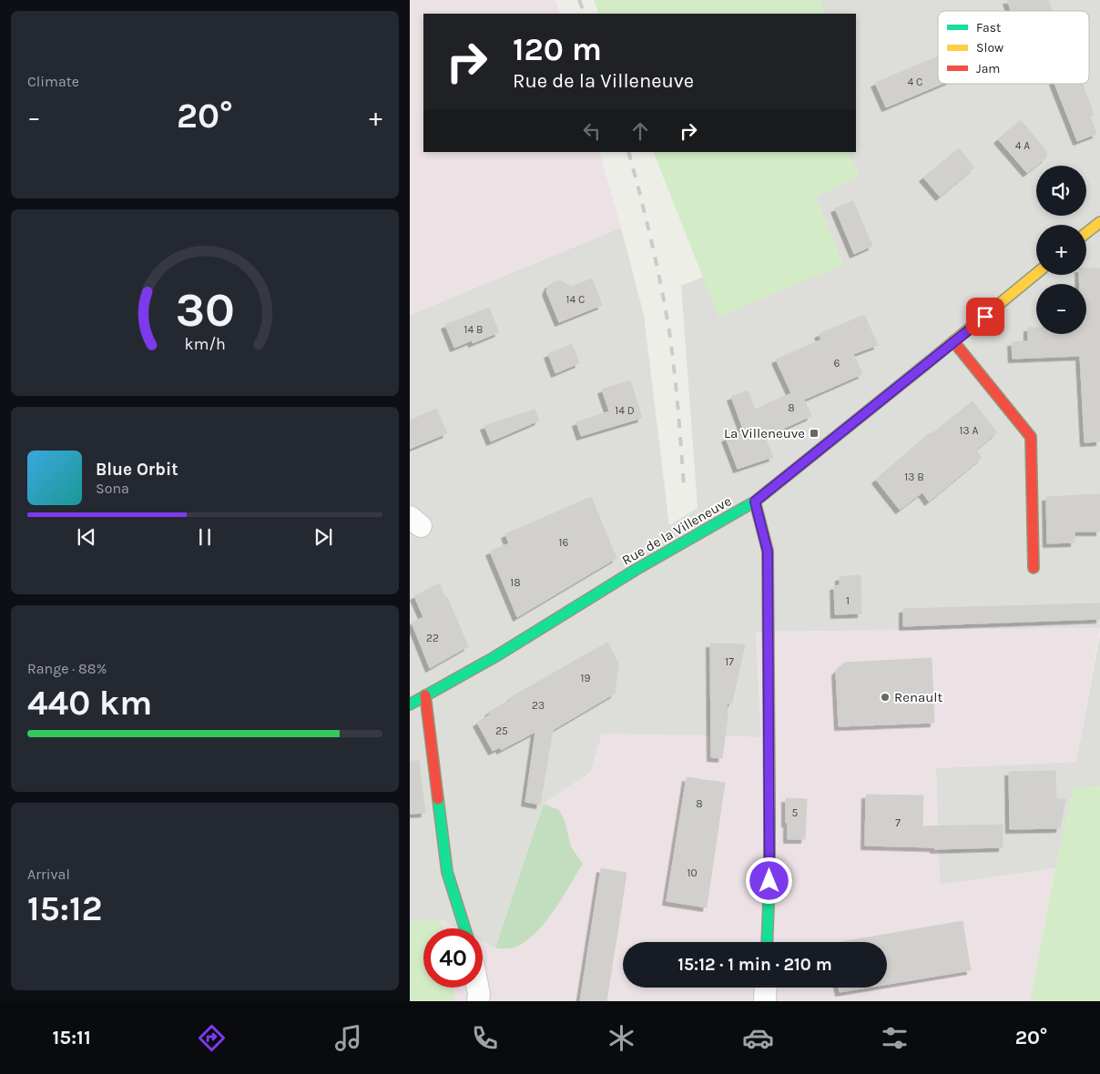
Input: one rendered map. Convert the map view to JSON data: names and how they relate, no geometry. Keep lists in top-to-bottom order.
{
  "streets": {
    "street": ["Rue de la Villeneuve"]
  },
  "places": {
    "transit": ["La Villeneuve"],
    "other": ["Renault"]
  },
  "house_numbers": [
    "4 C",
    "4 A",
    "14 C",
    "14 B",
    "6",
    "8",
    "14 D",
    "13 A",
    "13 B",
    "16",
    "18",
    "1",
    "22",
    "17",
    "19",
    "23",
    "25",
    "8",
    "5",
    "7",
    "10"
  ],
  "legend": ["Fast", "Slow", "Jam"],
  "page": {
    "tile": [
      "Climate",
      ["Range · 88%", "440 km"],
      ["Arrival", "15:12"]
    ],
    "turn": ["120 m", "Rue de la Villeneuve"],
    "heat": ["−", "20°", "+"],
    "map_buttons": ["+", "−"],
    "song": ["Blue Orbit", "Sona"],
    "limit": "40",
    "trip": "15:12 · 1 min · 210 m",
    "tabs": ["15:11", "20°"],
    "gauge": ["30", "km/h"]
  }
}
